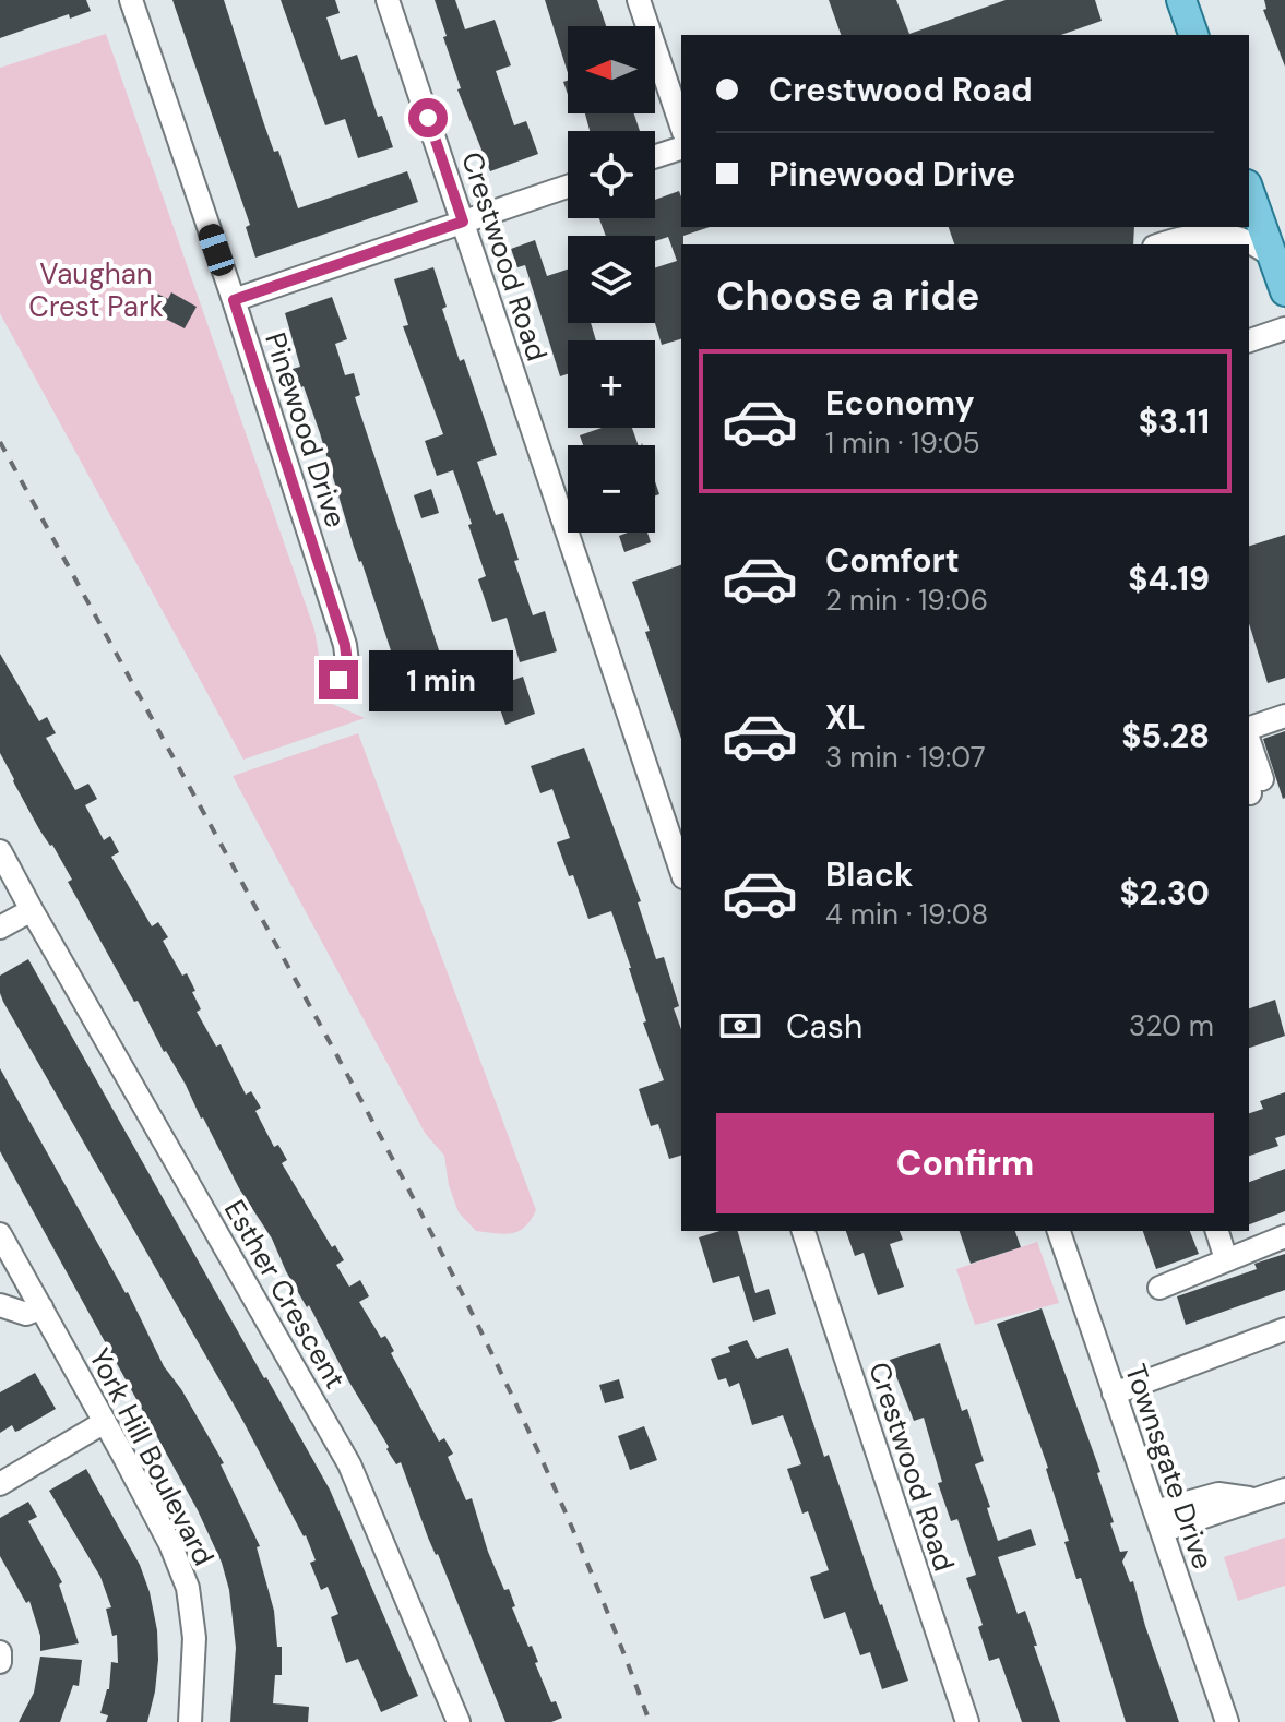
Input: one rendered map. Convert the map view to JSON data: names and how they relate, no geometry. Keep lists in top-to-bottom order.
{
  "streets": {
    "street": [
      "Crestwood Road",
      "Pinewood Drive",
      "Esther Crescent",
      "York Hill Boulevard",
      "Townsgate Drive"
    ]
  },
  "parks": ["Vaughan Crest Park"],
  "north": "left",
  "page": {
    "map_buttons": ["+", "−"],
    "banner": ["Crestwood Road", "Pinewood Drive"],
    "heading": "Choose a ride",
    "list": [
      {
        "name": "Economy",
        "note": "1 min · 19:05",
        "value": "$3.11"
      },
      {
        "name": "Comfort",
        "note": "2 min · 19:06",
        "value": "$4.19"
      },
      {
        "name": "XL",
        "note": "3 min · 19:07",
        "value": "$5.28"
      },
      {
        "name": "Black",
        "note": "4 min · 19:08",
        "value": "$2.30"
      }
    ],
    "bubble": "1 min",
    "pay": ["Cash", "320 m"],
    "buttons": "Confirm"
  }
}
